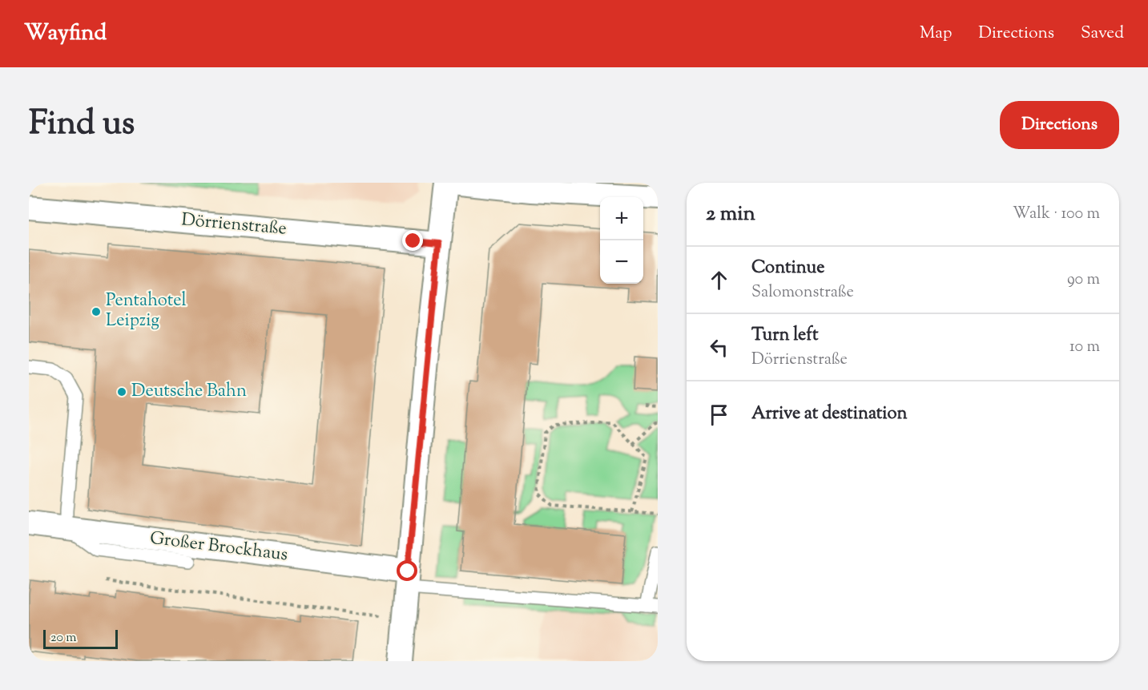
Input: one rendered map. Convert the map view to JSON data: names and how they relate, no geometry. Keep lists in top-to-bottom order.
{
  "streets": {
    "street": ["Dörrienstraße", "Großer Brockhaus"]
  },
  "places": ["Pentahotel Leipzig", "Deutsche Bahn"],
  "scale_bar": "20 m",
  "page": {
    "header": "Wayfind",
    "nav": ["Map", "Directions", "Saved"],
    "title": "Find us",
    "buttons": "Directions",
    "heading": ["2 min", "Walk · 100 m"],
    "map_buttons": ["+", "−"],
    "list": [
      ["Continue", "Salomonstraße", "90 m"],
      ["Turn left", "Dörrienstraße", "10 m"],
      "Arrive at destination"
    ],
    "scale": "20 m"
  }
}
